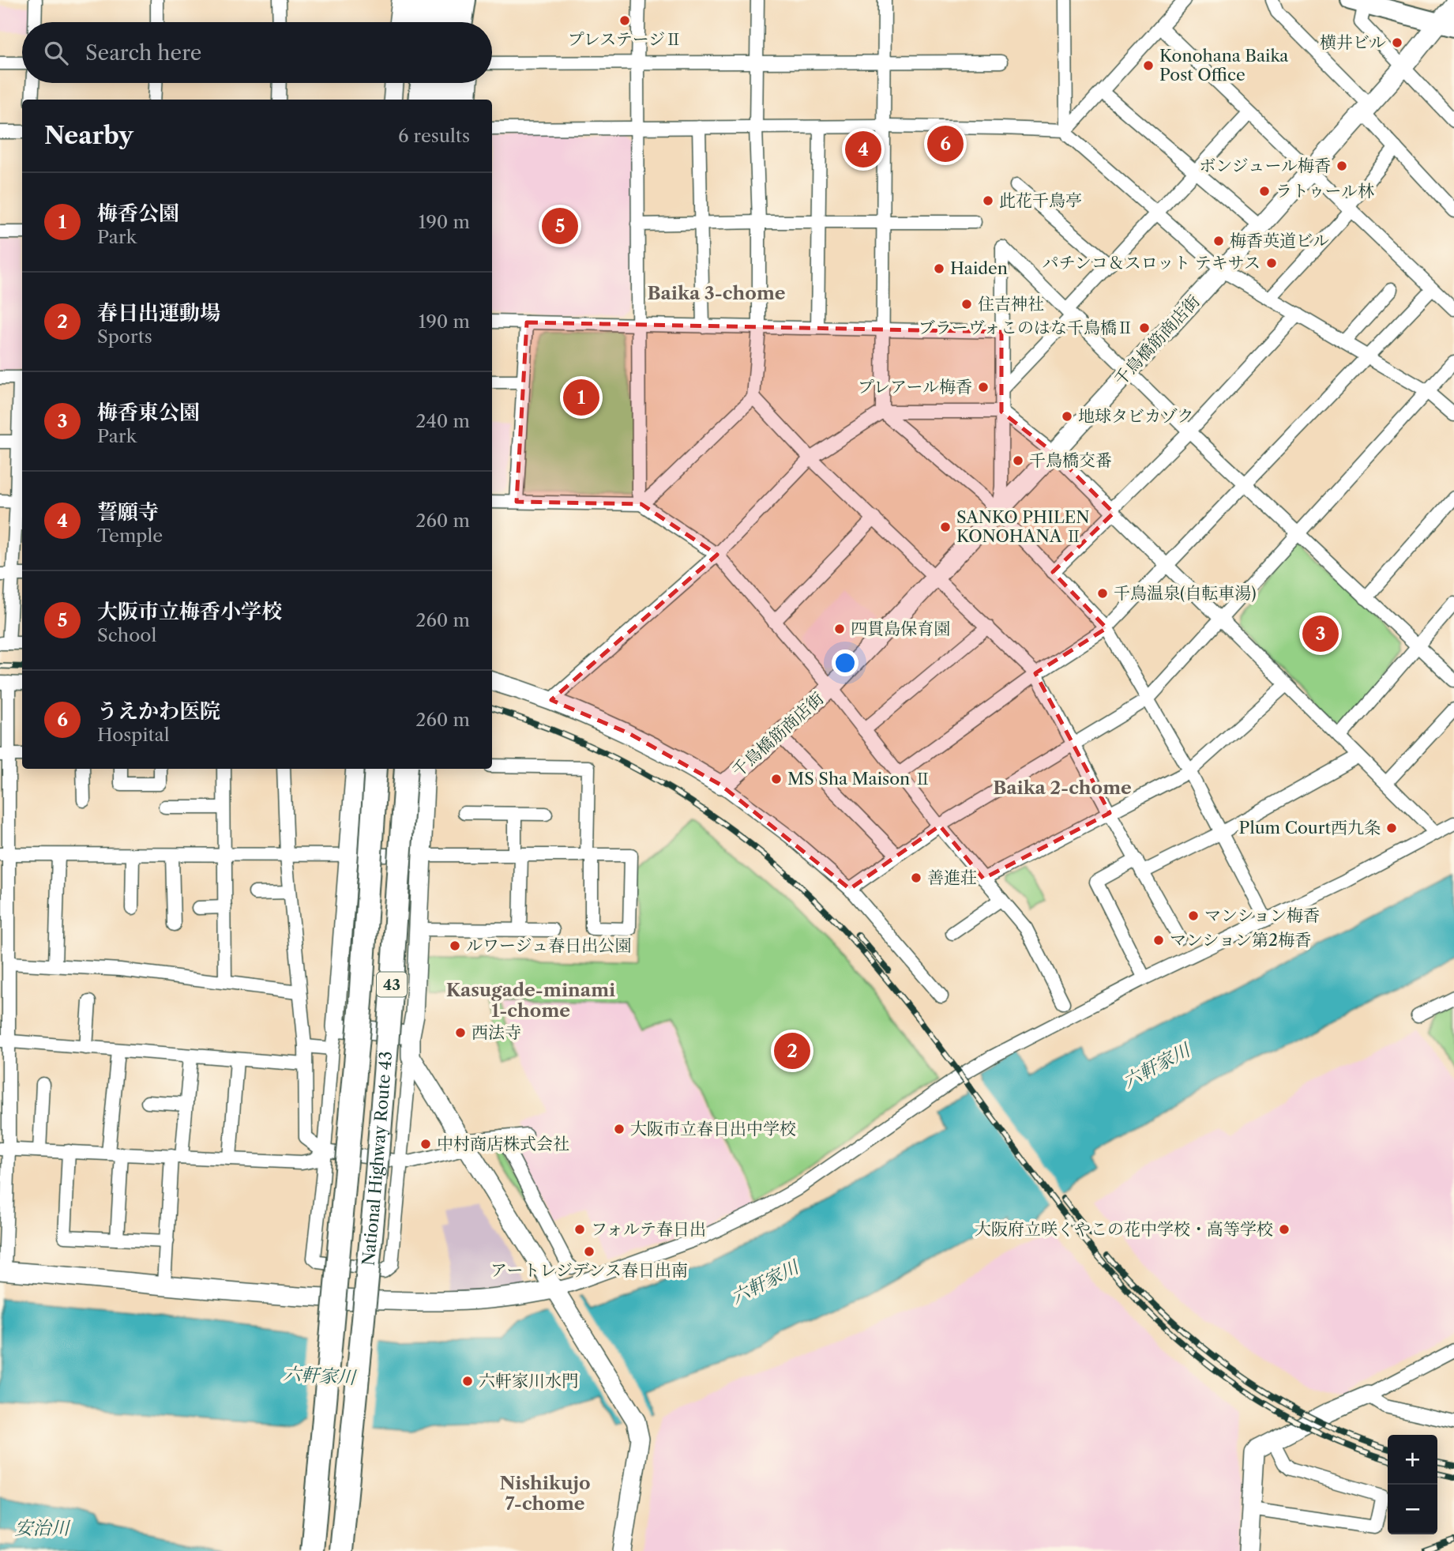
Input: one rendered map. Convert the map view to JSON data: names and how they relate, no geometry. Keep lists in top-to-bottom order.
{
  "streets": {
    "highway": ["43", "National Highway Route 43"],
    "street": ["千鳥橋筋商店街"]
  },
  "districts": [
    "Baika 3-chome",
    "Baika 2-chome",
    "Kasugade-minami 1-chome",
    "Nishikujo 7-chome"
  ],
  "water": ["六軒家川", "安治川"],
  "places": [
    "プレステージⅡ",
    "横井ビル",
    "Konohana Baika Post Office",
    "ボンジュール梅香",
    "ラトゥール林",
    "此花千鳥亭",
    "梅香英道ビル",
    "パチンコ＆スロット テキサス",
    "Haiden",
    "住吉神社",
    "ブラーヴォこのはな千鳥橋Ⅱ",
    "プレアール梅香",
    "地球タビカゾク",
    "千鳥橋交番",
    "SANKO PHILEN KONOHANA Ⅱ",
    "千鳥温泉(自転車湯)",
    "四貫島保育園",
    "MS Sha Maison Ⅱ",
    "Plum Court西九条",
    "善進荘",
    "マンション梅香",
    "マンション第2梅香",
    "ルワージュ春日出公園",
    "西法寺",
    "大阪市立春日出中学校",
    "中村商店株式会社",
    "フォルテ春日出",
    "大阪府立咲くやこの花中学校・高等学校",
    "アートレジデンス春日出南",
    "六軒家川水門"
  ],
  "page": {
    "search": "Search here",
    "heading": ["Nearby", "6 results"],
    "pins": [
      "6",
      "4",
      "5",
      "1",
      "3",
      "2"
    ],
    "list": [
      {
        "mark": "1",
        "name": "梅香公園",
        "note": "Park",
        "value": "190 m"
      },
      {
        "mark": "2",
        "name": "春日出運動場",
        "note": "Sports",
        "value": "190 m"
      },
      {
        "mark": "3",
        "name": "梅香東公園",
        "note": "Park",
        "value": "240 m"
      },
      {
        "mark": "4",
        "name": "誓願寺",
        "note": "Temple",
        "value": "260 m"
      },
      {
        "mark": "5",
        "name": "大阪市立梅香小学校",
        "note": "School",
        "value": "260 m"
      },
      {
        "mark": "6",
        "name": "うえかわ医院",
        "note": "Hospital",
        "value": "260 m"
      }
    ],
    "map_buttons": ["+", "−"]
  }
}
